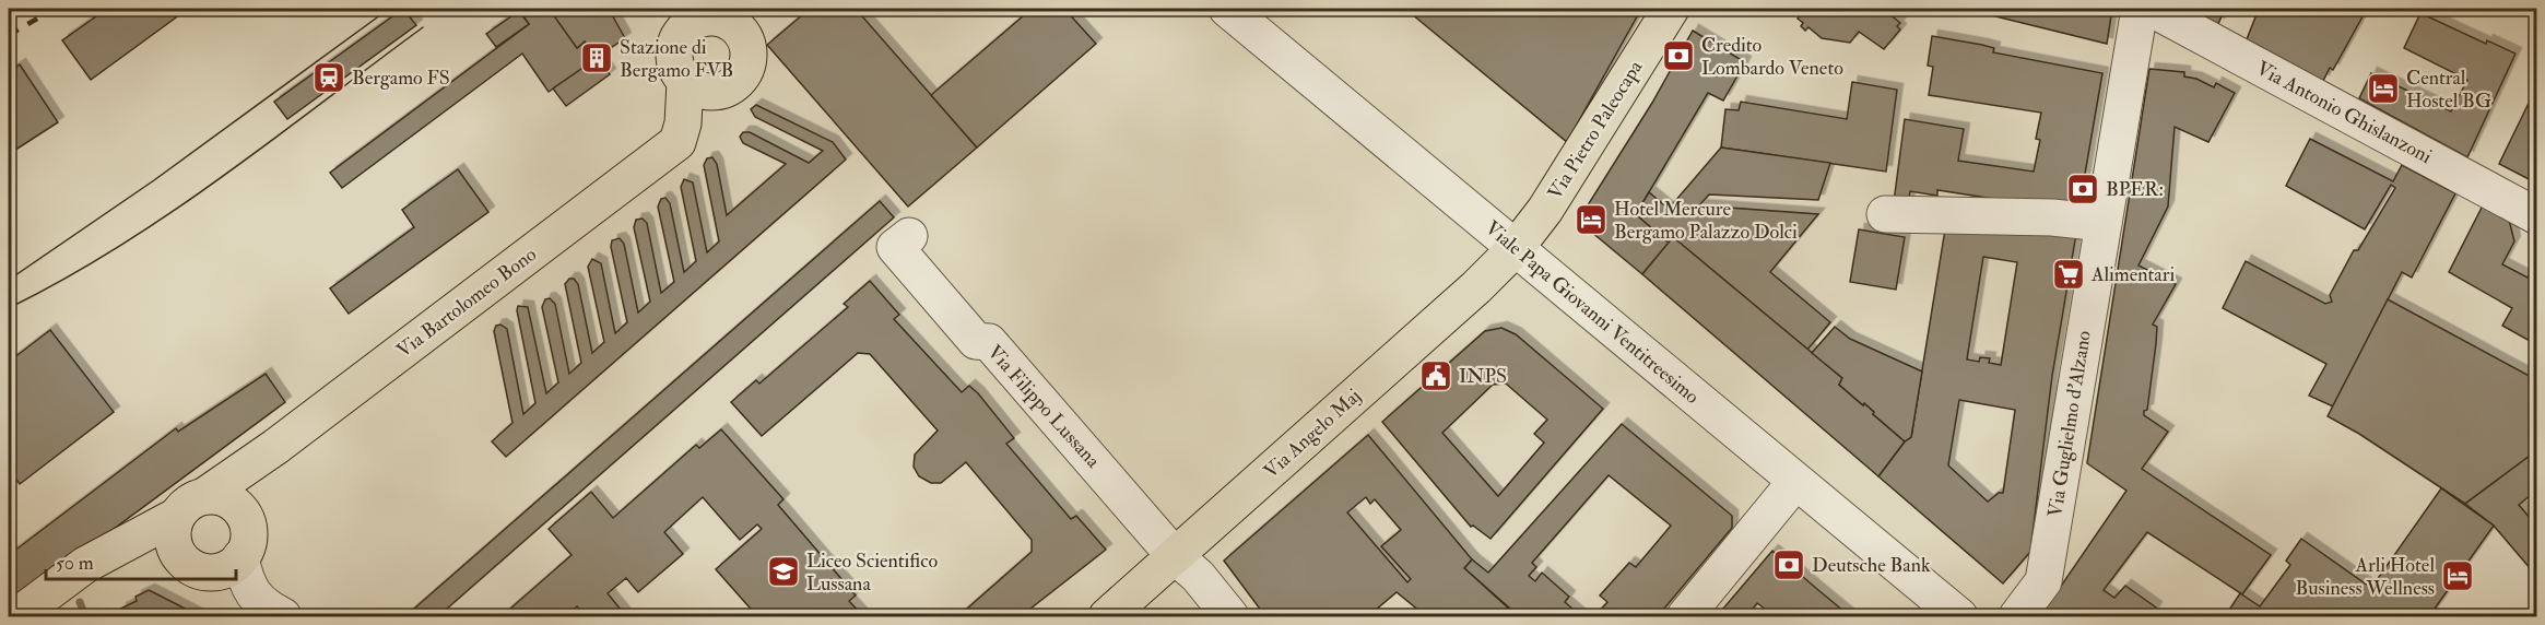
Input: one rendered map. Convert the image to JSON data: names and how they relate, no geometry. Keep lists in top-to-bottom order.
{
  "streets": {
    "main road": ["Via Pietro Paleocapa", "Via Bartolomeo Bono", "Via Angelo Maj"],
    "street": [
      "Via Antonio Ghislanzoni",
      "Viale Papa Giovanni Ventitreesimo",
      "Via Filippo Lussana",
      "Via Guglielmo d'Alzano"
    ]
  },
  "crossings": [
    ["Via Pietro Paleocapa", "Viale Papa Giovanni Ventitreesimo"],
    ["Via Pietro Paleocapa", "Via Angelo Maj"],
    ["Viale Papa Giovanni Ventitreesimo", "Via Angelo Maj"],
    ["Via Filippo Lussana", "Via Angelo Maj"]
  ],
  "places": {
    "bank": ["Credito Lombardo Veneto", "BPER:", "Deutsche Bank"],
    "building": ["Stazione di Bergamo FVB"],
    "station": ["Bergamo FS"],
    "hotel": ["Central Hostel BG", "Hotel Mercure Bergamo Palazzo Dolci", "Arli Hotel Business Wellness"],
    "supermarket": ["Alimentari"],
    "public building": ["INPS"],
    "school or university": ["Liceo Scientifico Lussana"]
  },
  "scale_bar": "50 m"
}
